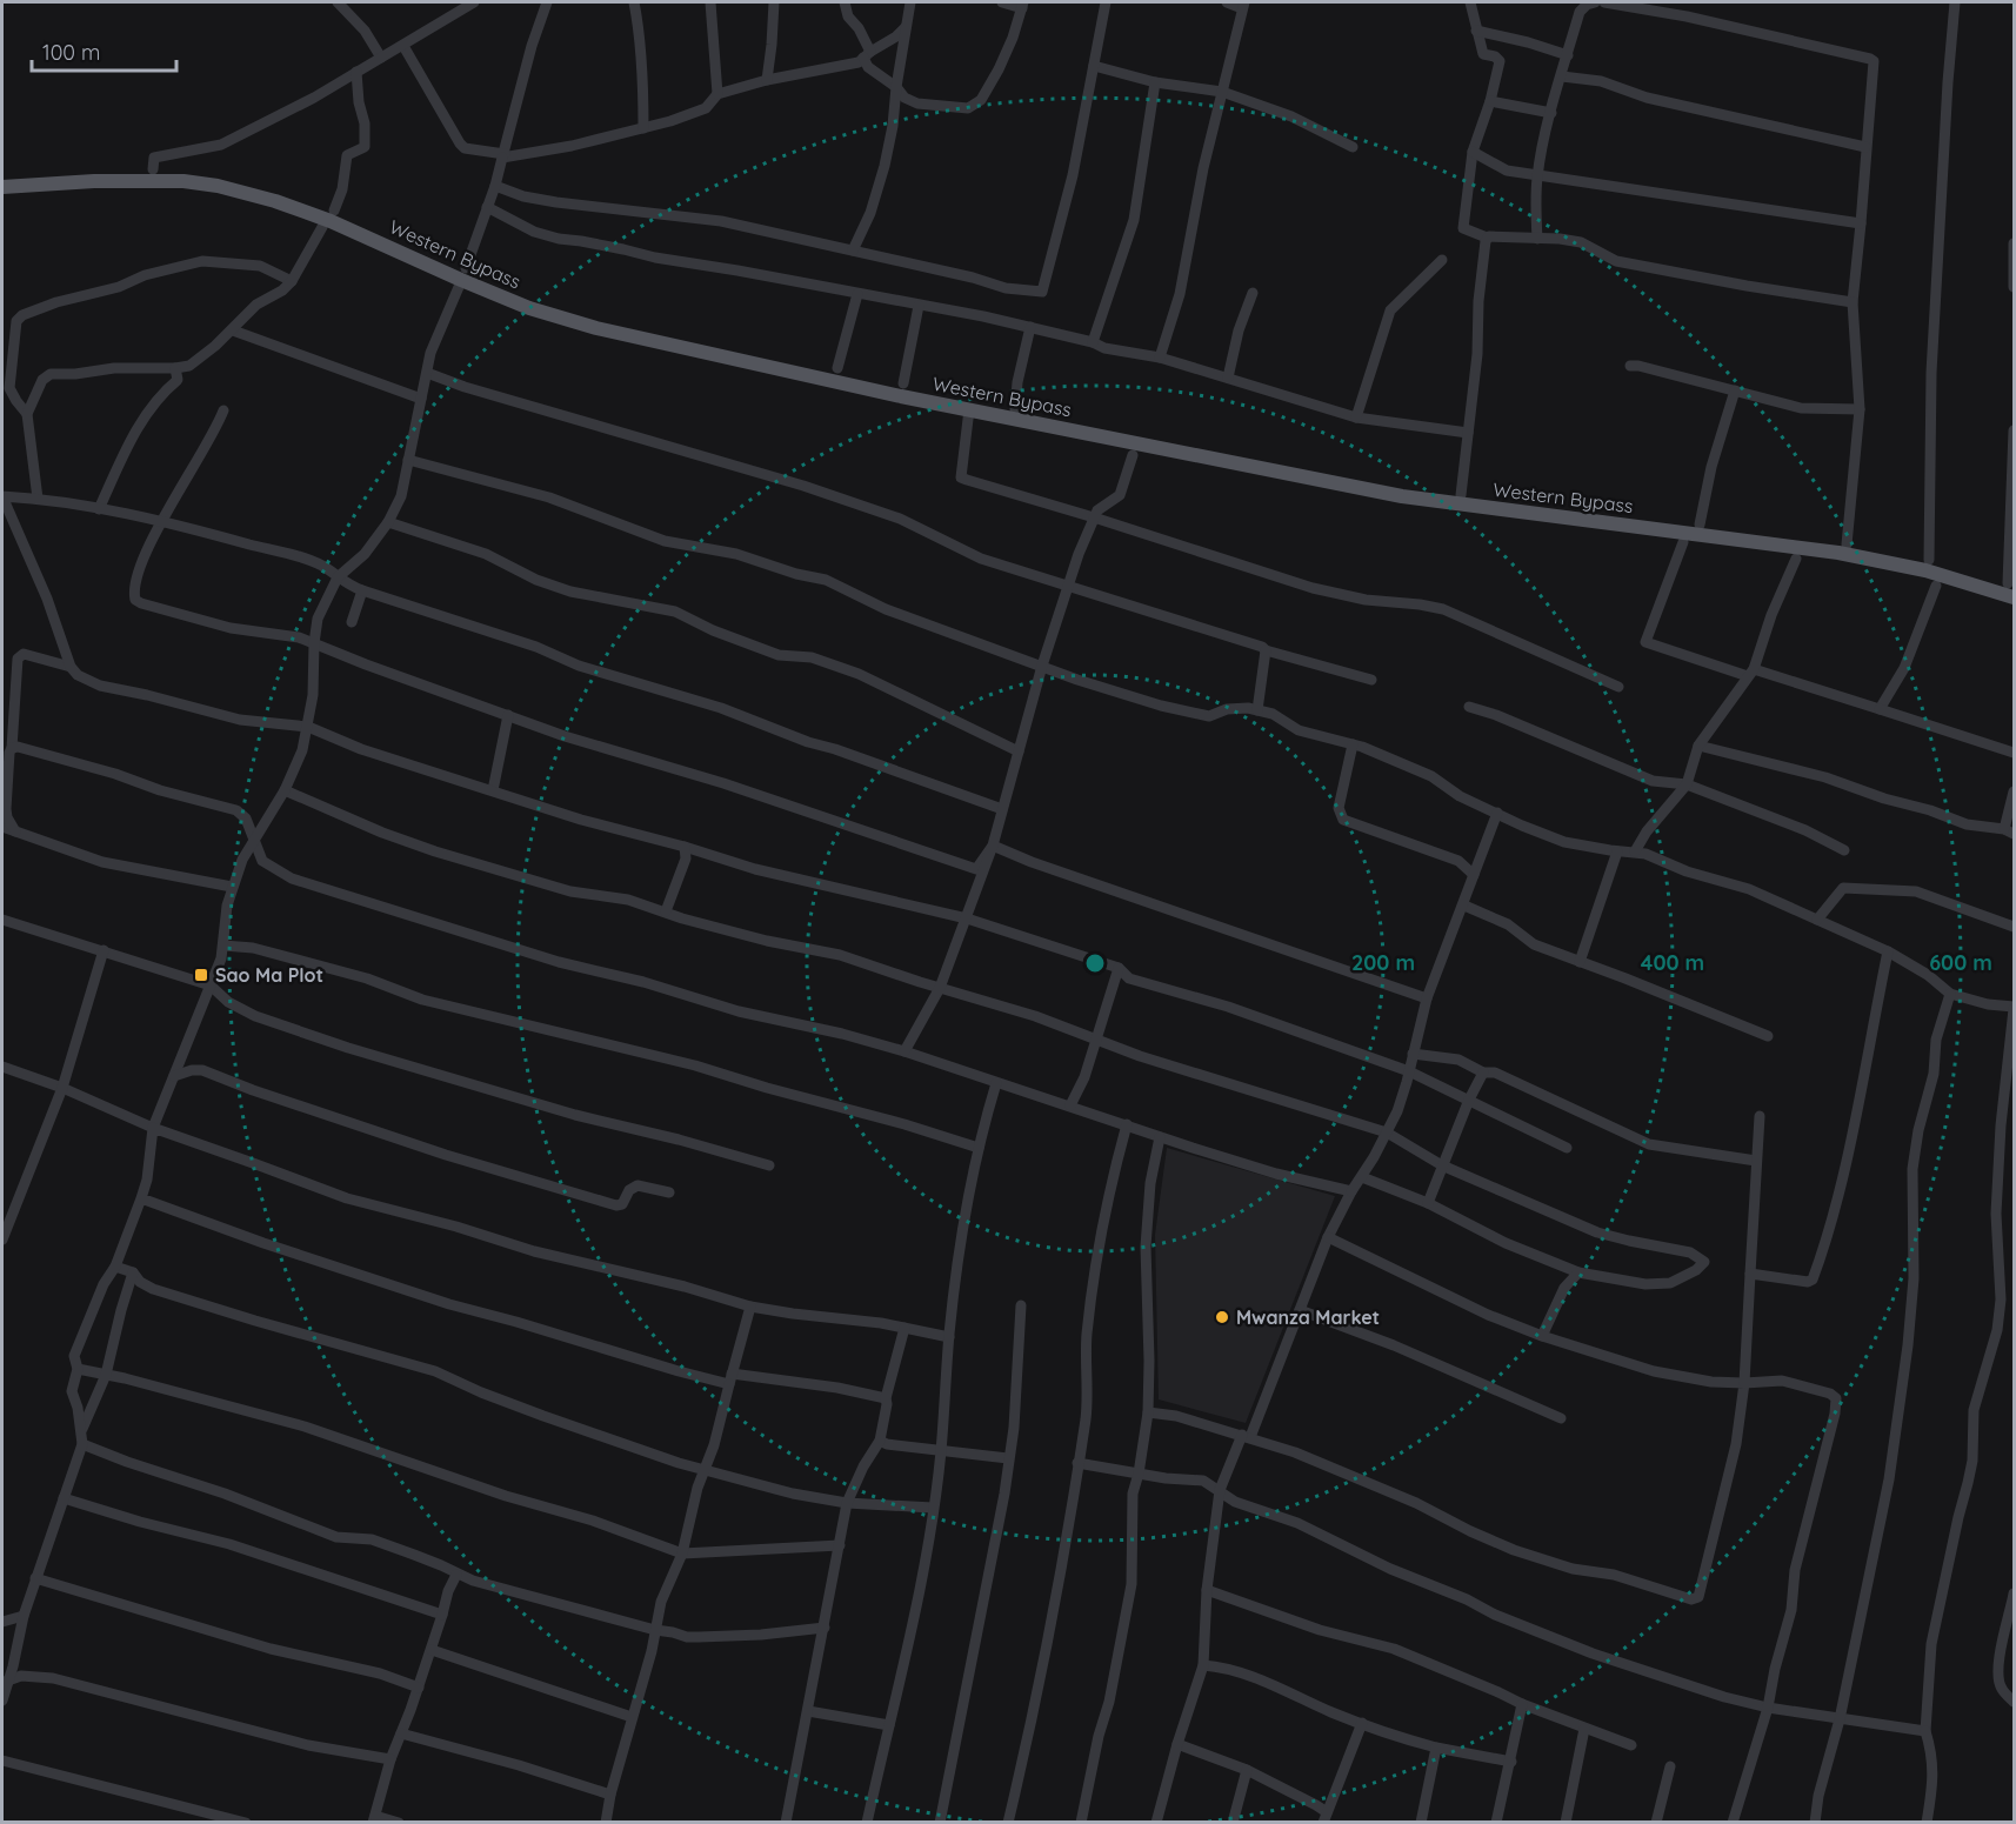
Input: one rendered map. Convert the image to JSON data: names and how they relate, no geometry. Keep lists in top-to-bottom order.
{
  "streets": {
    "main road": ["Western Bypass"]
  },
  "places": {
    "transit": ["Sao Ma Plot"],
    "other": ["Mwanza Market"]
  },
  "scale_bar": "100 m",
  "rings": ["200 m", "400 m", "600 m"]
}
